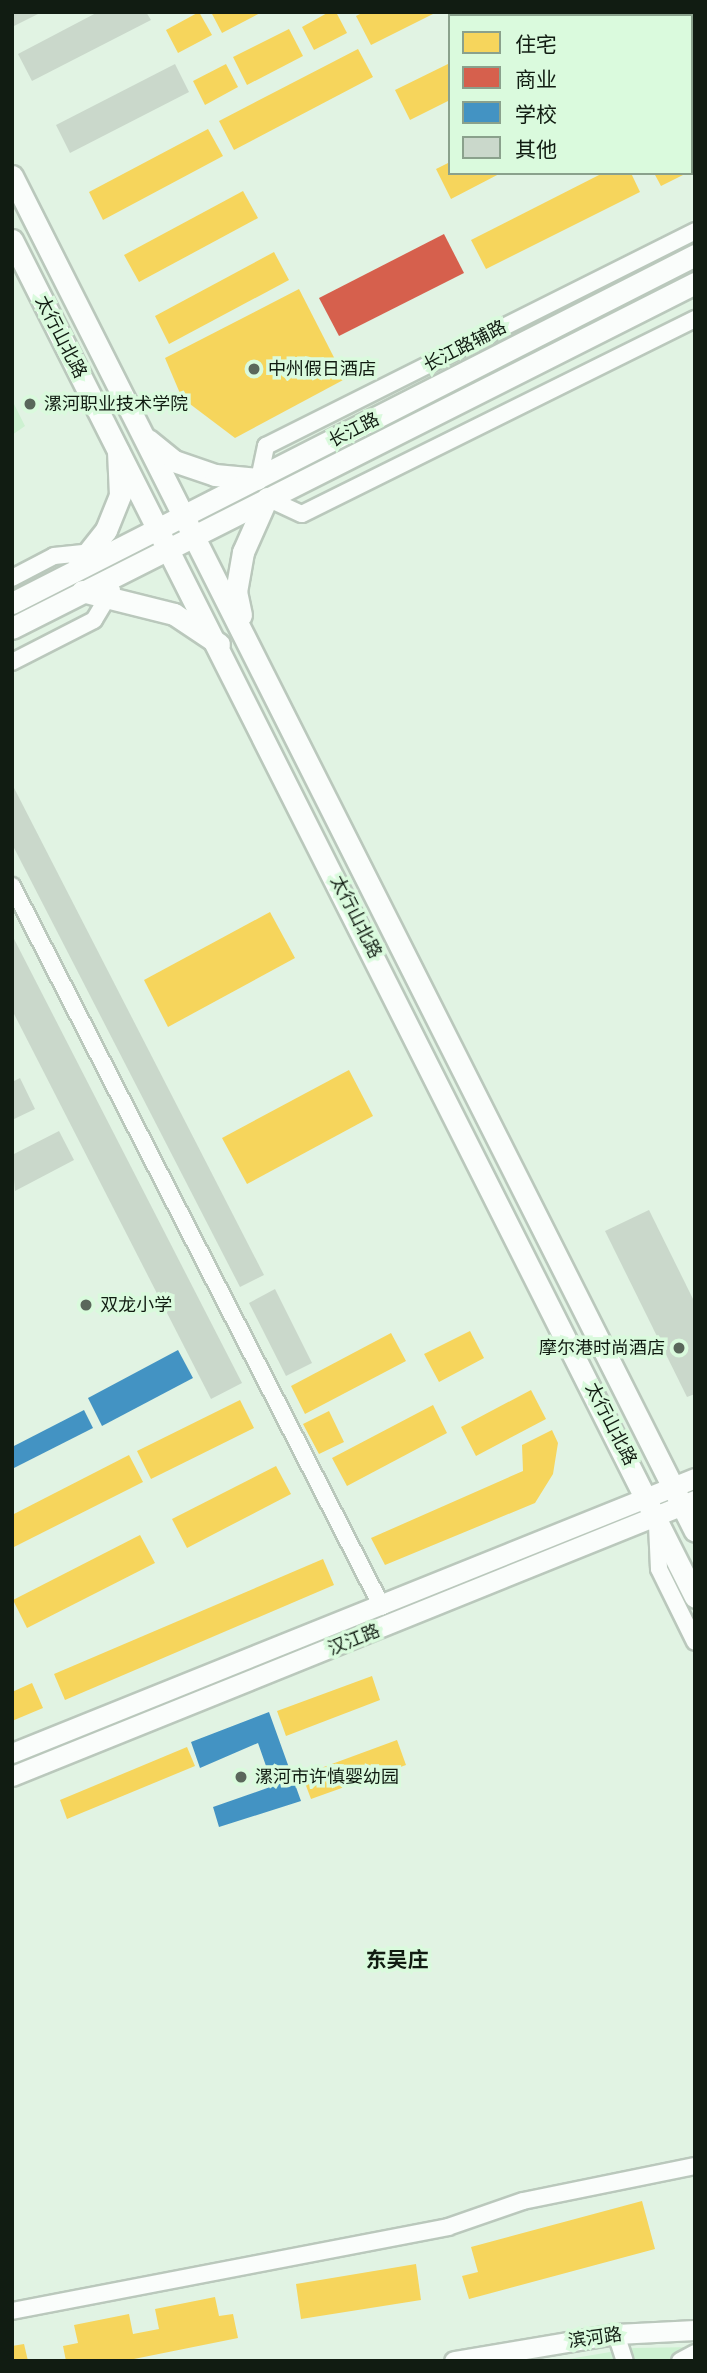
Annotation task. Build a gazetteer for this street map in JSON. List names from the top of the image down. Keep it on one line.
{"streets":{"main road":["太行山北路","长江路"],"street":["长江路辅路","汉江路","滨河路"]},"crossings":[["太行山北路","长江路"],["太行山北路","汉江路"],["长江路辅路","长江路"]],"districts":["东吴庄"],"places":["中州假日酒店","漯河职业技术学院","双龙小学","摩尔港时尚酒店","漯河市许慎婴幼园"],"legend":["住宅","商业","学校","其他"]}
